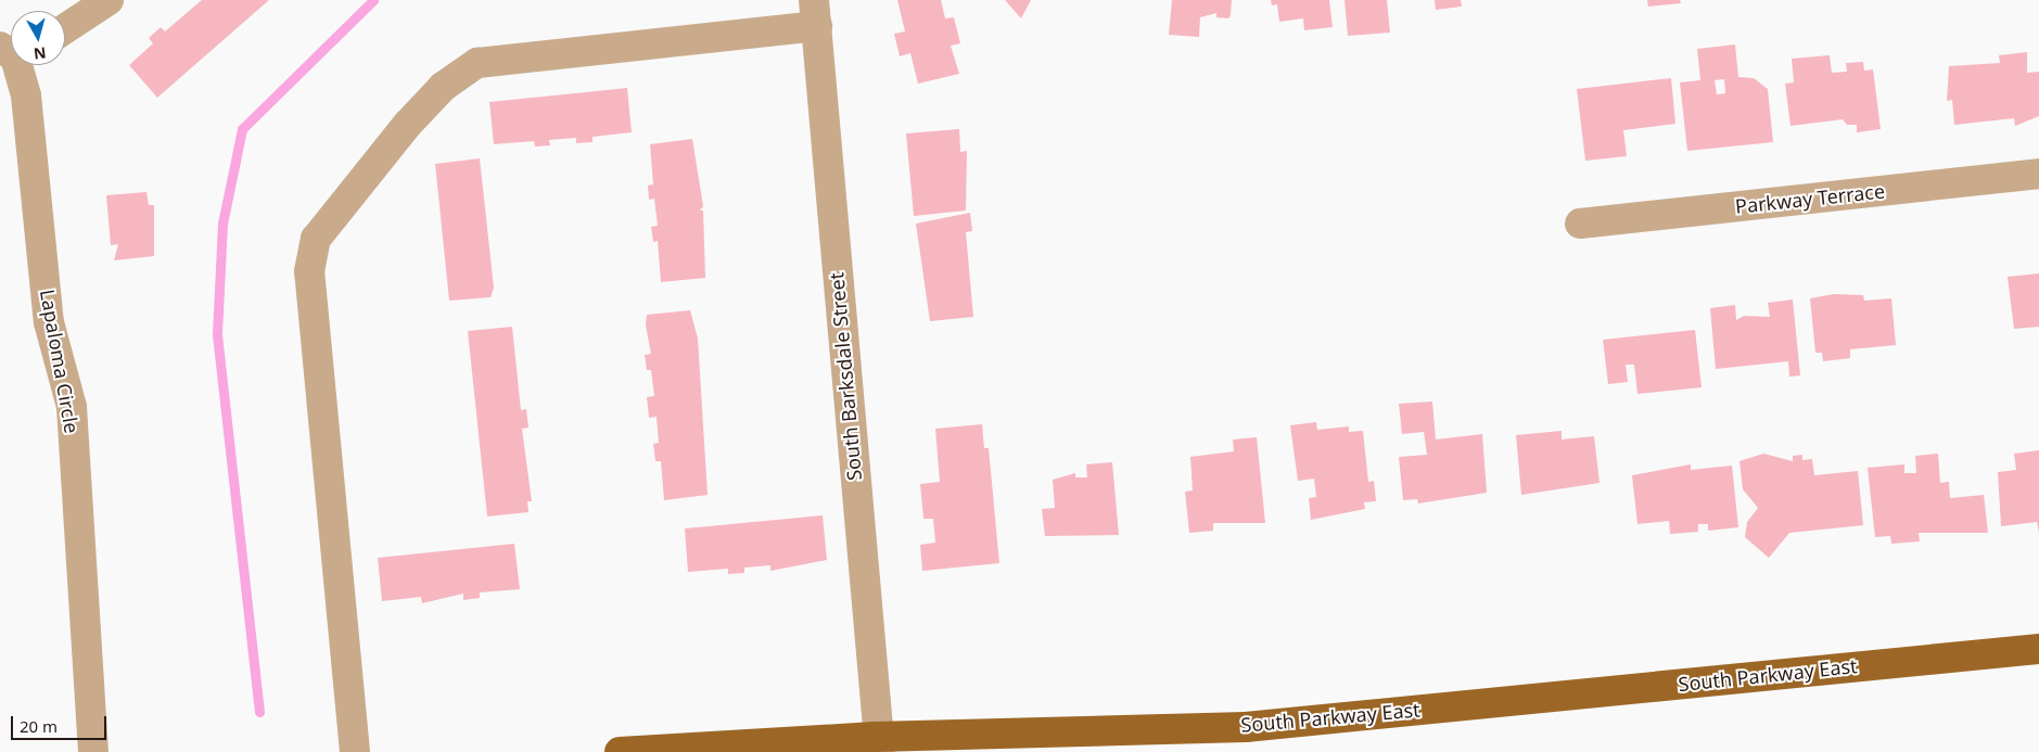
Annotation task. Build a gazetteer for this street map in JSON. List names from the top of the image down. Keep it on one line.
{"streets":{"main road":["South Parkway East"],"street":["Parkway Terrace","Lapaloma Circle","South Barksdale Street"]},"crossings":[["South Barksdale Street","South Parkway East"]],"scale_bar":"20 m","north":"bottom"}
